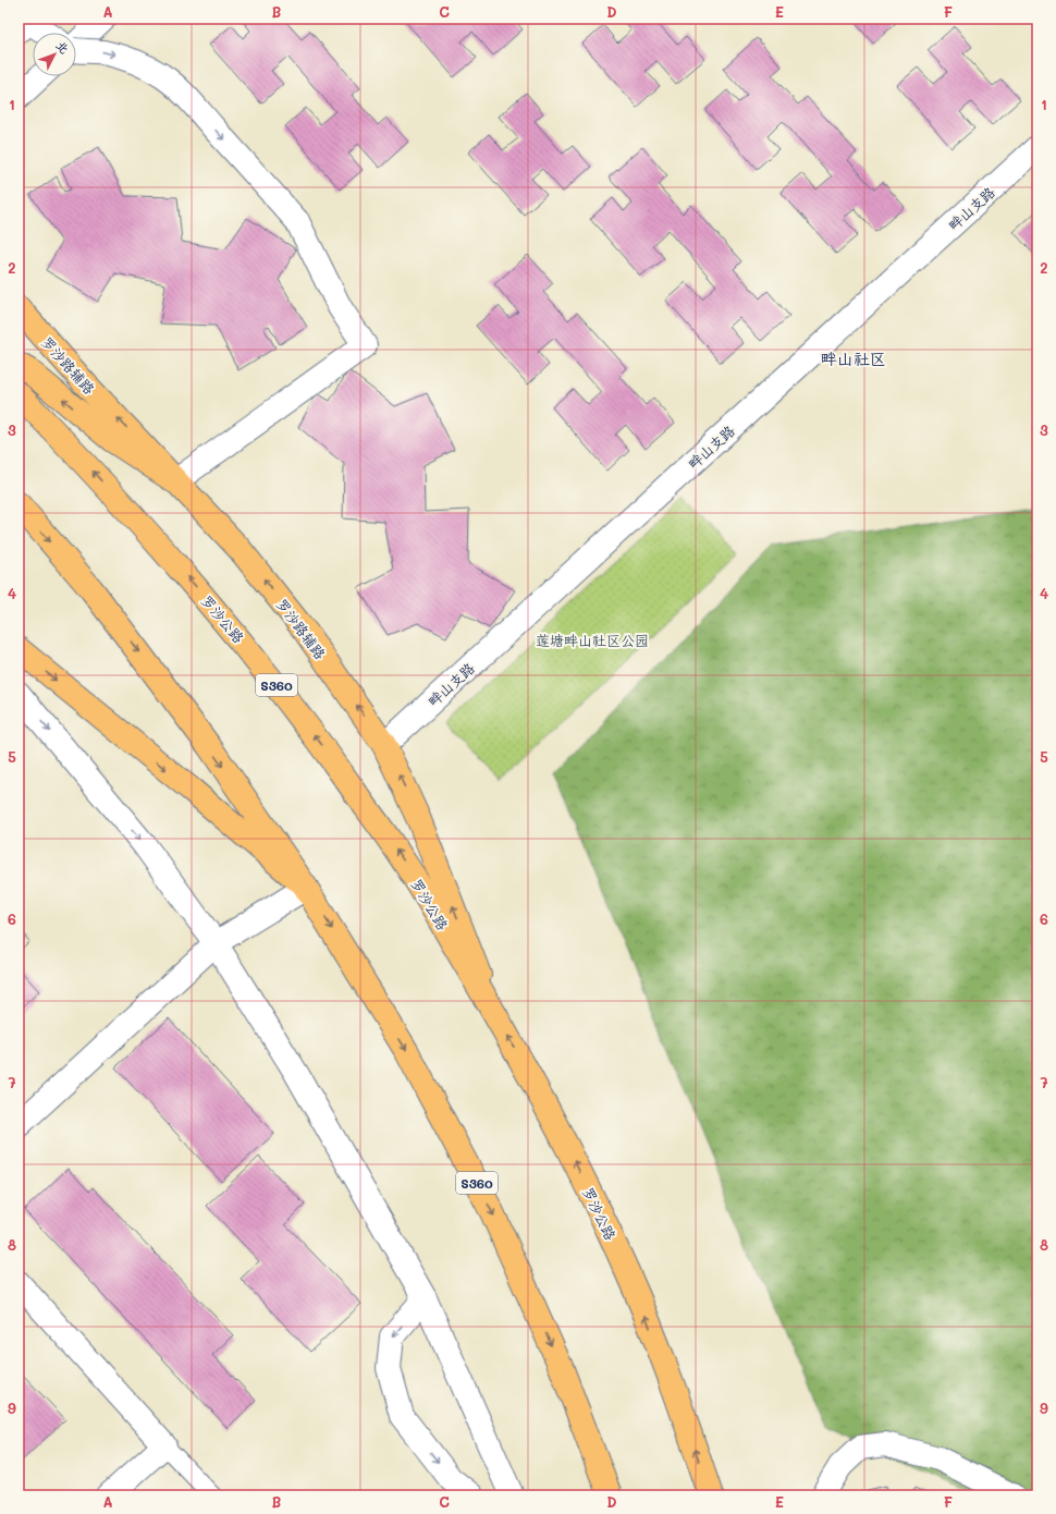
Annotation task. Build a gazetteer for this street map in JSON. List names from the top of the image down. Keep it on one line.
{"streets":{"main road":["罗沙路辅路","罗沙公路","S360"],"street":["畔山支路"]},"crossings":[["畔山支路","罗沙路辅路"],["罗沙路辅路","罗沙公路"]],"districts":["畔山社区"],"parks":["莲塘畔山社区公园"],"north":"top right","grid":{"columns":["A","B","C","D","E","F"],"rows":["1","2","3","4","5","6","7","8","9"]}}
